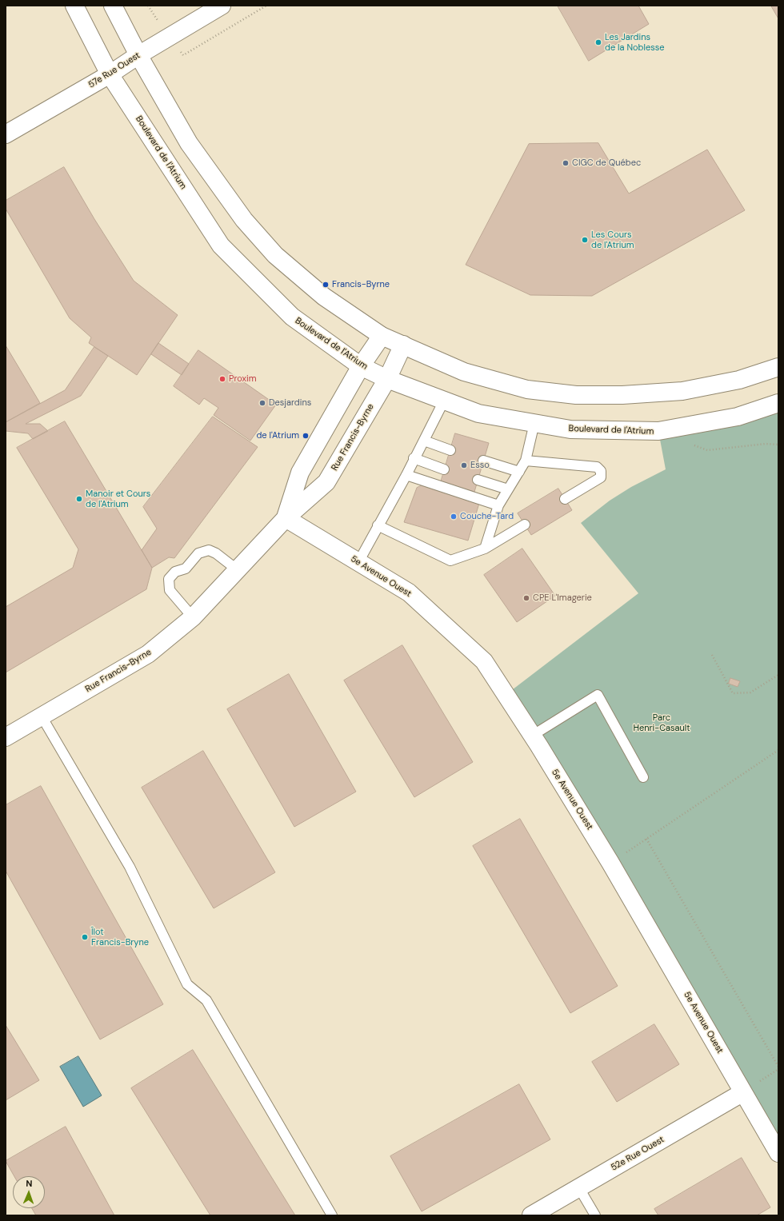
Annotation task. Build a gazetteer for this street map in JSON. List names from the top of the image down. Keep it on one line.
{"streets":{"street":["57e Rue Ouest","Boulevard de l'Atrium","Rue Francis-Byrne","5e Avenue Ouest","52e Rue Ouest"]},"crossings":[["57e Rue Ouest","Boulevard de l'Atrium"],["Boulevard de l'Atrium","Rue Francis-Byrne"],["Rue Francis-Byrne","5e Avenue Ouest"],["5e Avenue Ouest","52e Rue Ouest"]],"parks":["Parc Henri-Casault"],"places":["Les Jardins de la Noblesse","CIGC de Québec","Les Cours de l'Atrium","Francis-Byrne","Proxim","Desjardins","de l'Atrium","Esso","Manoir et Cours de l'Atrium","Couche-Tard","CPE L'Imagerie","Îlot Francis-Bryne"],"north":"top"}
